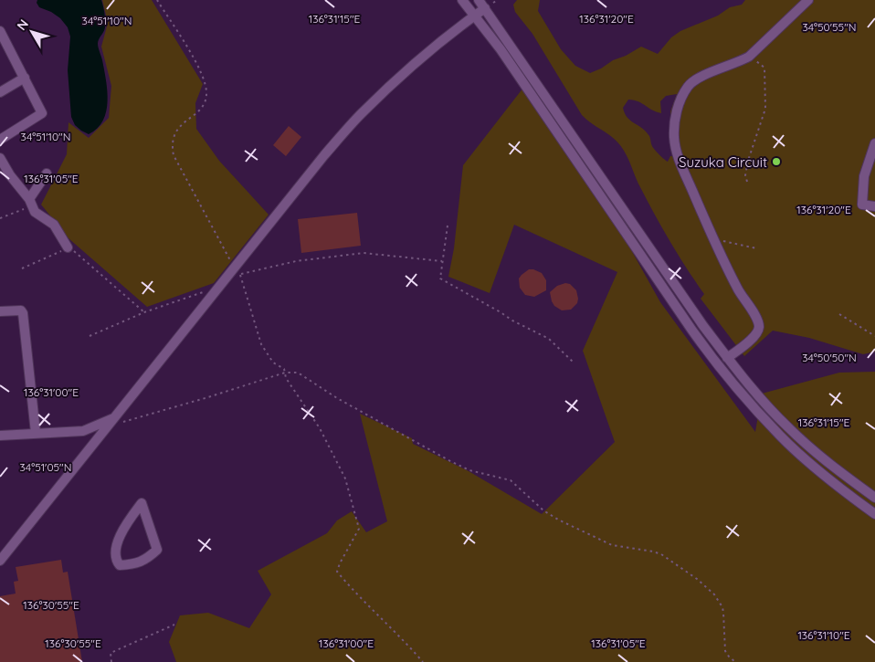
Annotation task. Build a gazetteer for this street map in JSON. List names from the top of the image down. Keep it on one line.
{"places":["Suzuka Circuit"],"north":"top left","coordinates":["136°31'15\"E","136°31'20\"E","34°51'10\"N","34°50'55\"N","136°31'05\"E","34°50'50\"N","136°31'00\"E","34°51'05\"N","136°30'55\"E","136°31'10\"E"]}
